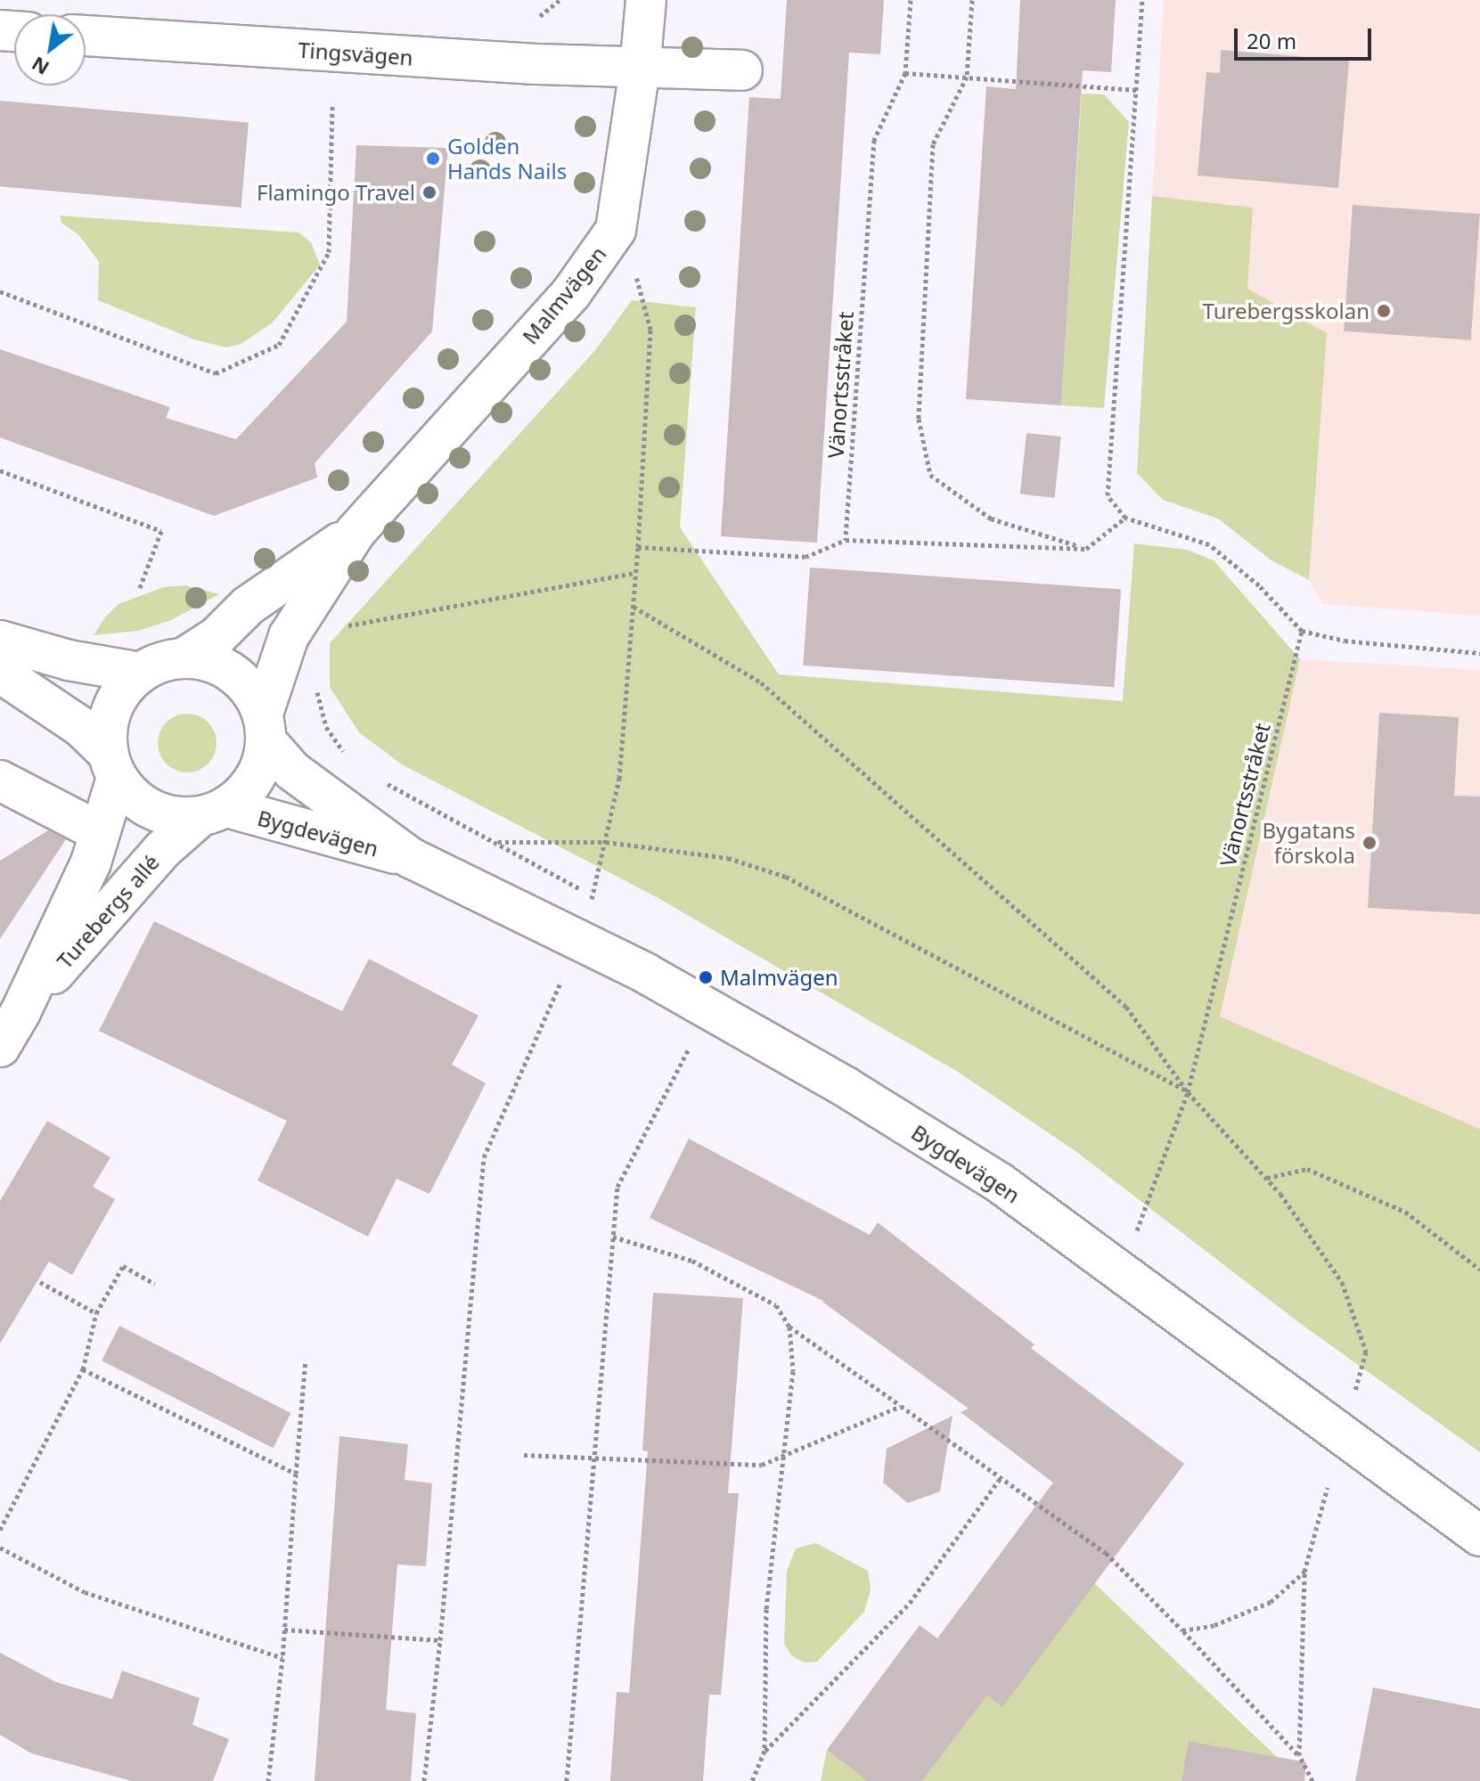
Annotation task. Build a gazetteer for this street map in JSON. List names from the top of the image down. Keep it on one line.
{"streets":{"street":["Tingsvägen","Malmvägen","Bygdevägen","Turebergs allé"],"path":["Vänortsstråket"]},"crossings":[["Tingsvägen","Malmvägen"],["Malmvägen","Bygdevägen"],["Malmvägen","Turebergs allé"],["Bygdevägen","Turebergs allé"]],"places":["Golden Hands Nails","Flamingo Travel","Turebergsskolan","Bygatans förskola","Malmvägen"],"scale_bar":"20 m","north":"bottom left"}
